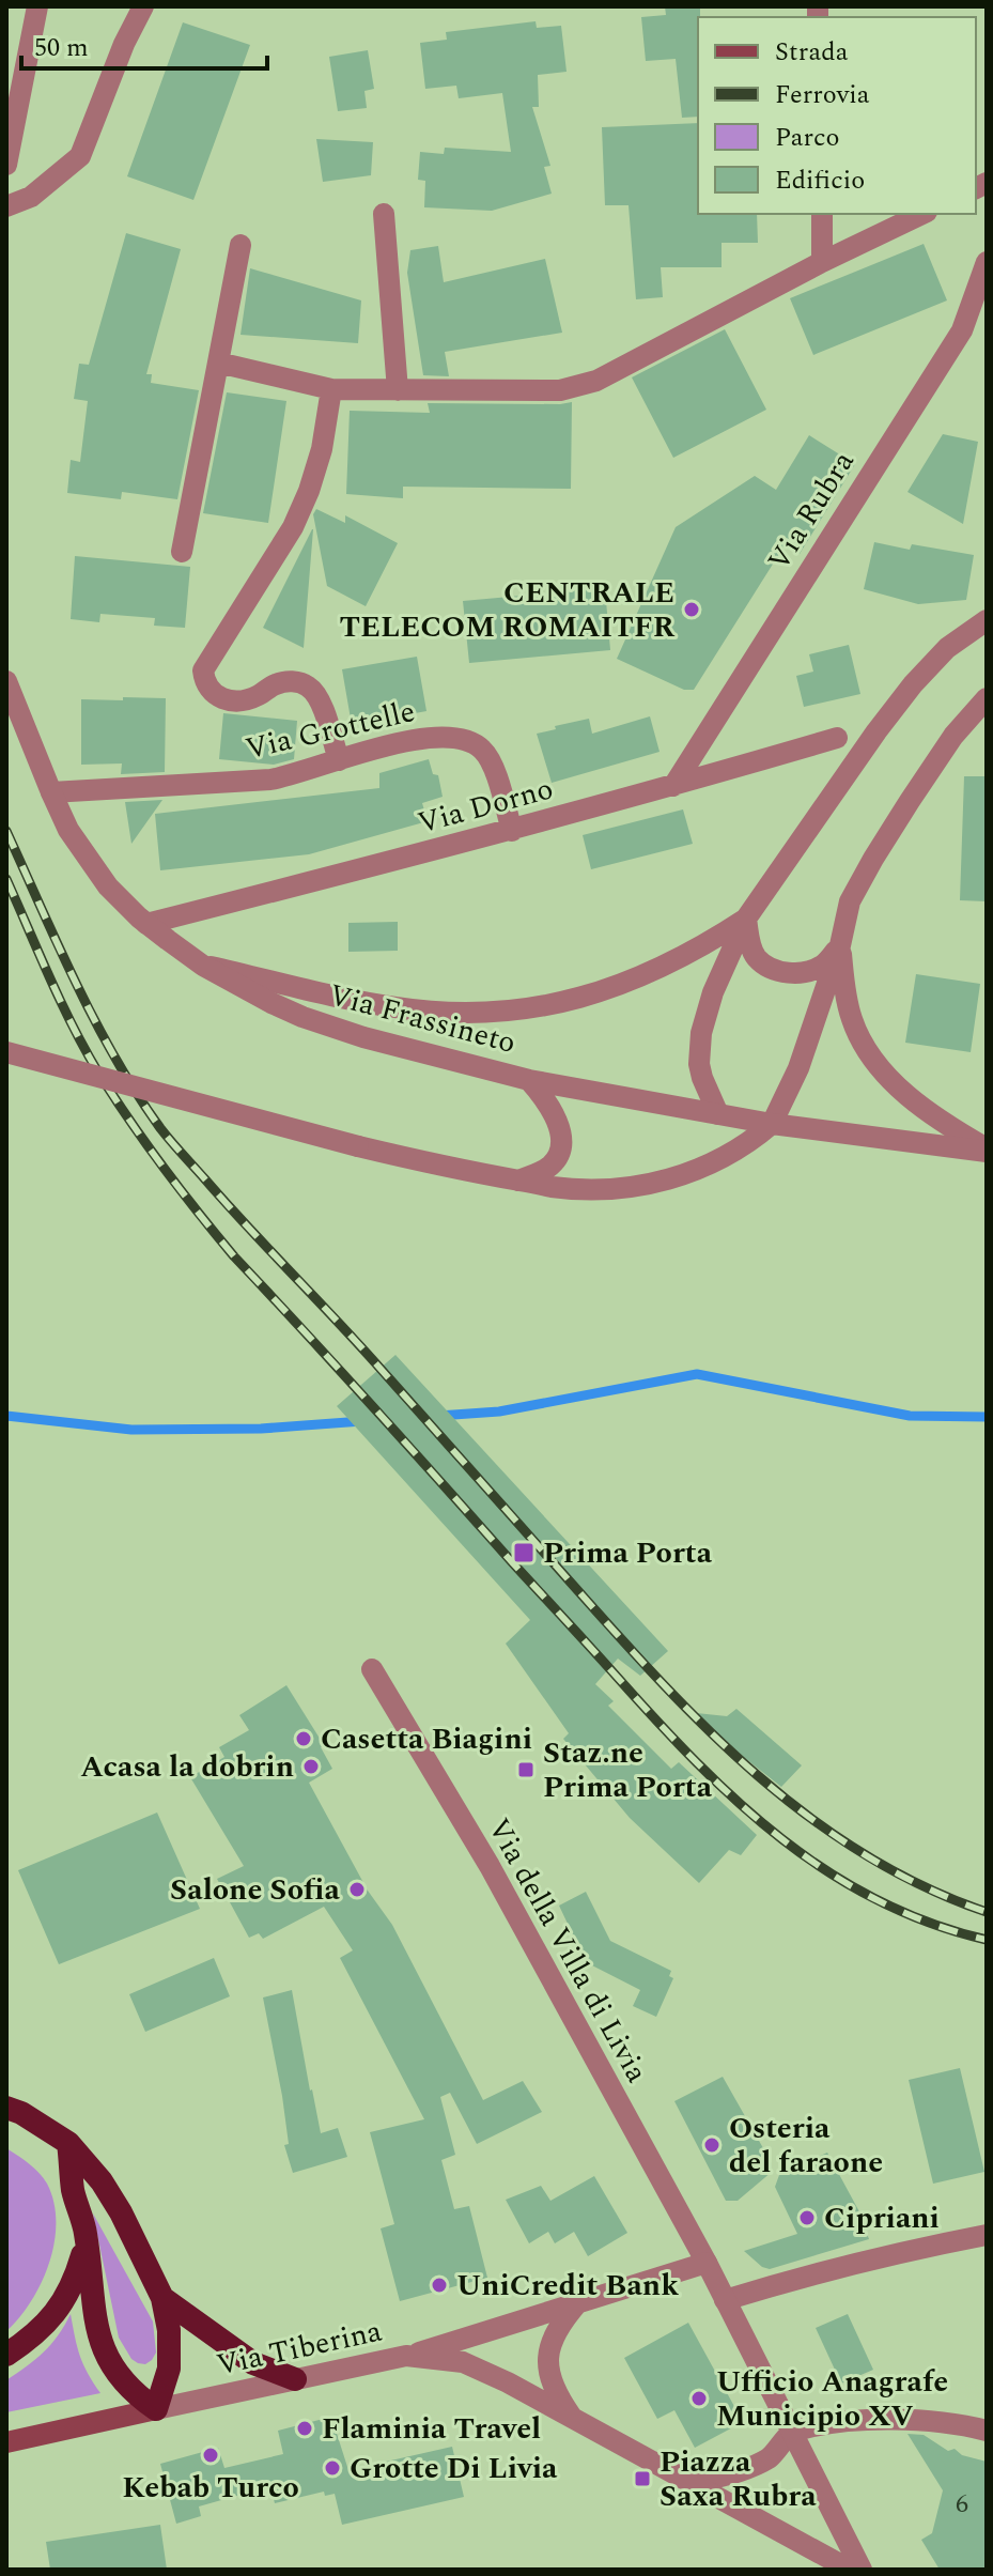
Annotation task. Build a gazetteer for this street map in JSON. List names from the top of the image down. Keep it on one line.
{"streets":{"main road":["Via Tiberina"],"street":["Via Rubra","Via Grottelle","Via Dorno","Via Frassineto","Via della Villa di Livia"]},"crossings":[["Via Rubra","Via Dorno"],["Via Grottelle","Via Dorno"],["Via Grottelle","Via Frassineto"],["Via Dorno","Via Frassineto"],["Via della Villa di Livia","Via Tiberina"]],"places":{"other":["CENTRALE TELECOM ROMAITFR","Casetta Biagini","Acasa la dobrin","Salone Sofia","Osteria del faraone","Cipriani","UniCredit Bank","Ufficio Anagrafe Municipio XV","Flaminia Travel","Kebab Turco","Grotte Di Livia"],"transit":["Prima Porta","Staz.ne Prima Porta","Piazza Saxa Rubra"]},"house_numbers":["6"],"legend":["Strada","Ferrovia","Parco","Edificio"],"scale_bar":"50 m"}
